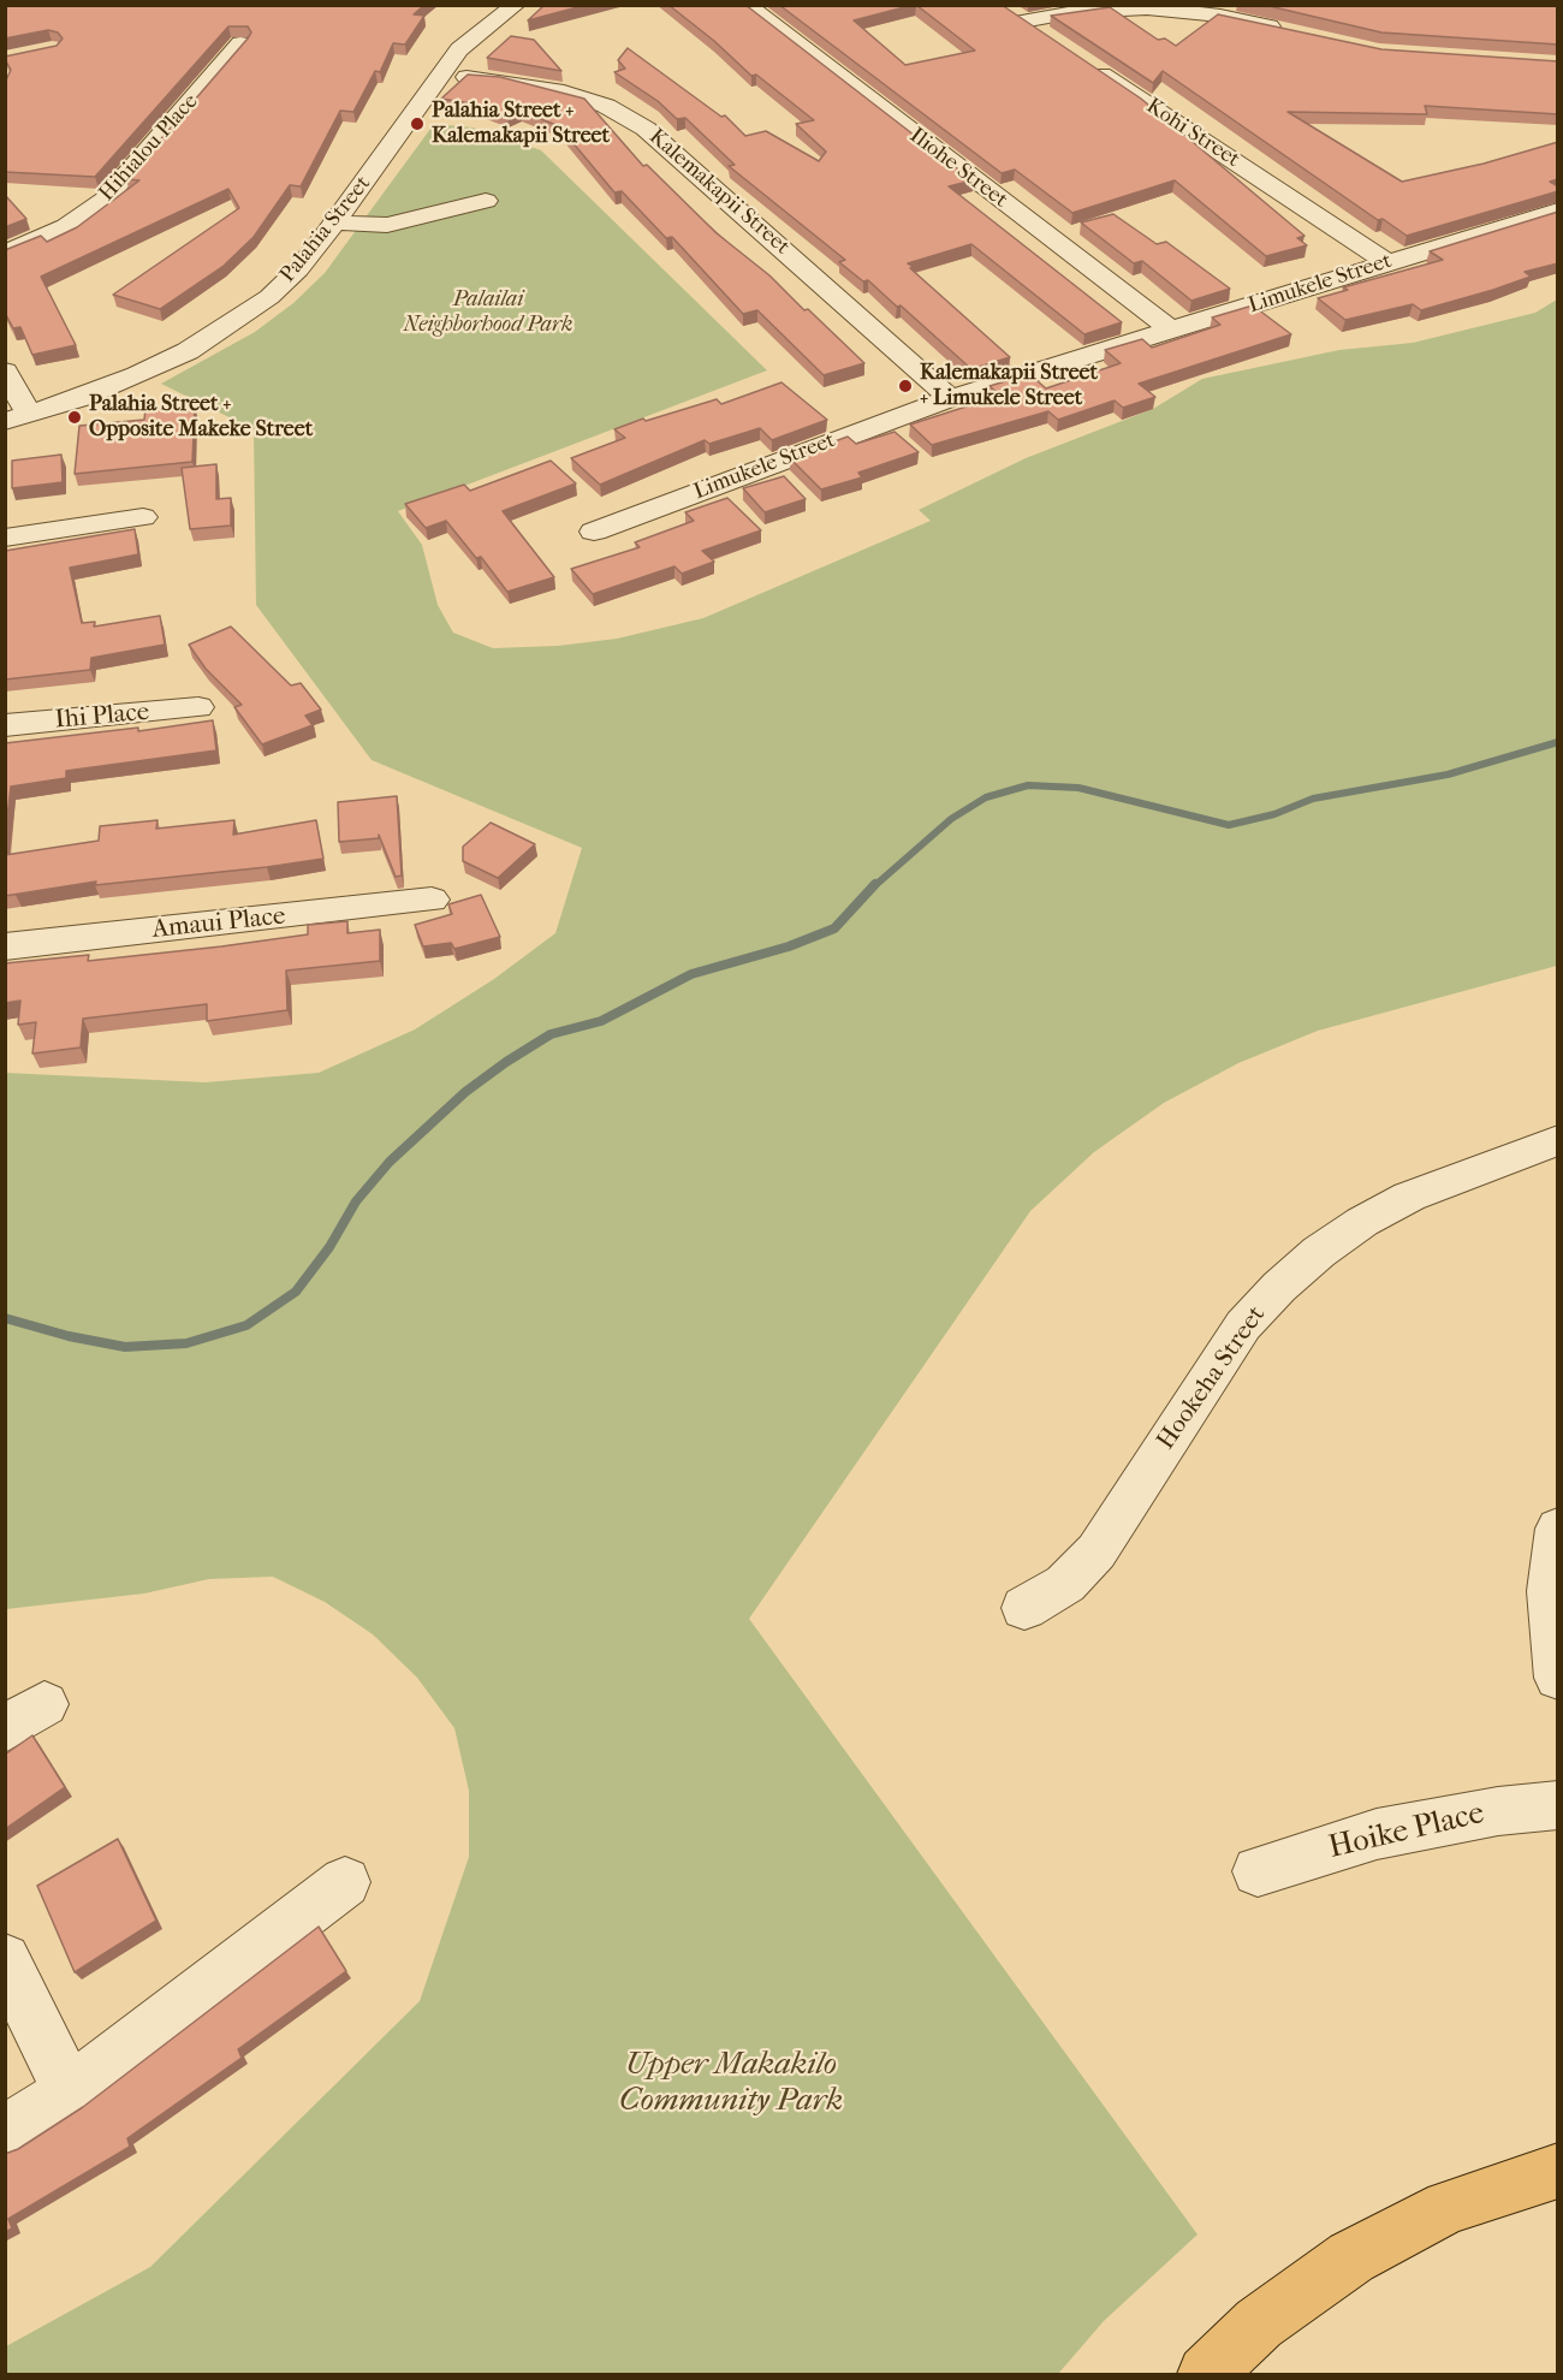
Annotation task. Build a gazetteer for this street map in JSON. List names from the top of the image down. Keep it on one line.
{"streets":{"street":["Kohi Street","Hihialou Place","Iliohe Street","Kalemakapii Street","Palahia Street","Limukele Street","Ihi Place","Amaui Place","Hookeha Street","Hoike Place"]},"crossings":[["Kohi Street","Limukele Street"],["Iliohe Street","Limukele Street"],["Kalemakapii Street","Palahia Street"],["Kalemakapii Street","Limukele Street"]],"parks":["Palailai Neighborhood Park","Upper Makakilo Community Park"],"places":["Palahia Street + Kalemakapii Street","Kalemakapii Street + Limukele Street","Palahia Street + Opposite Makeke Street"]}
